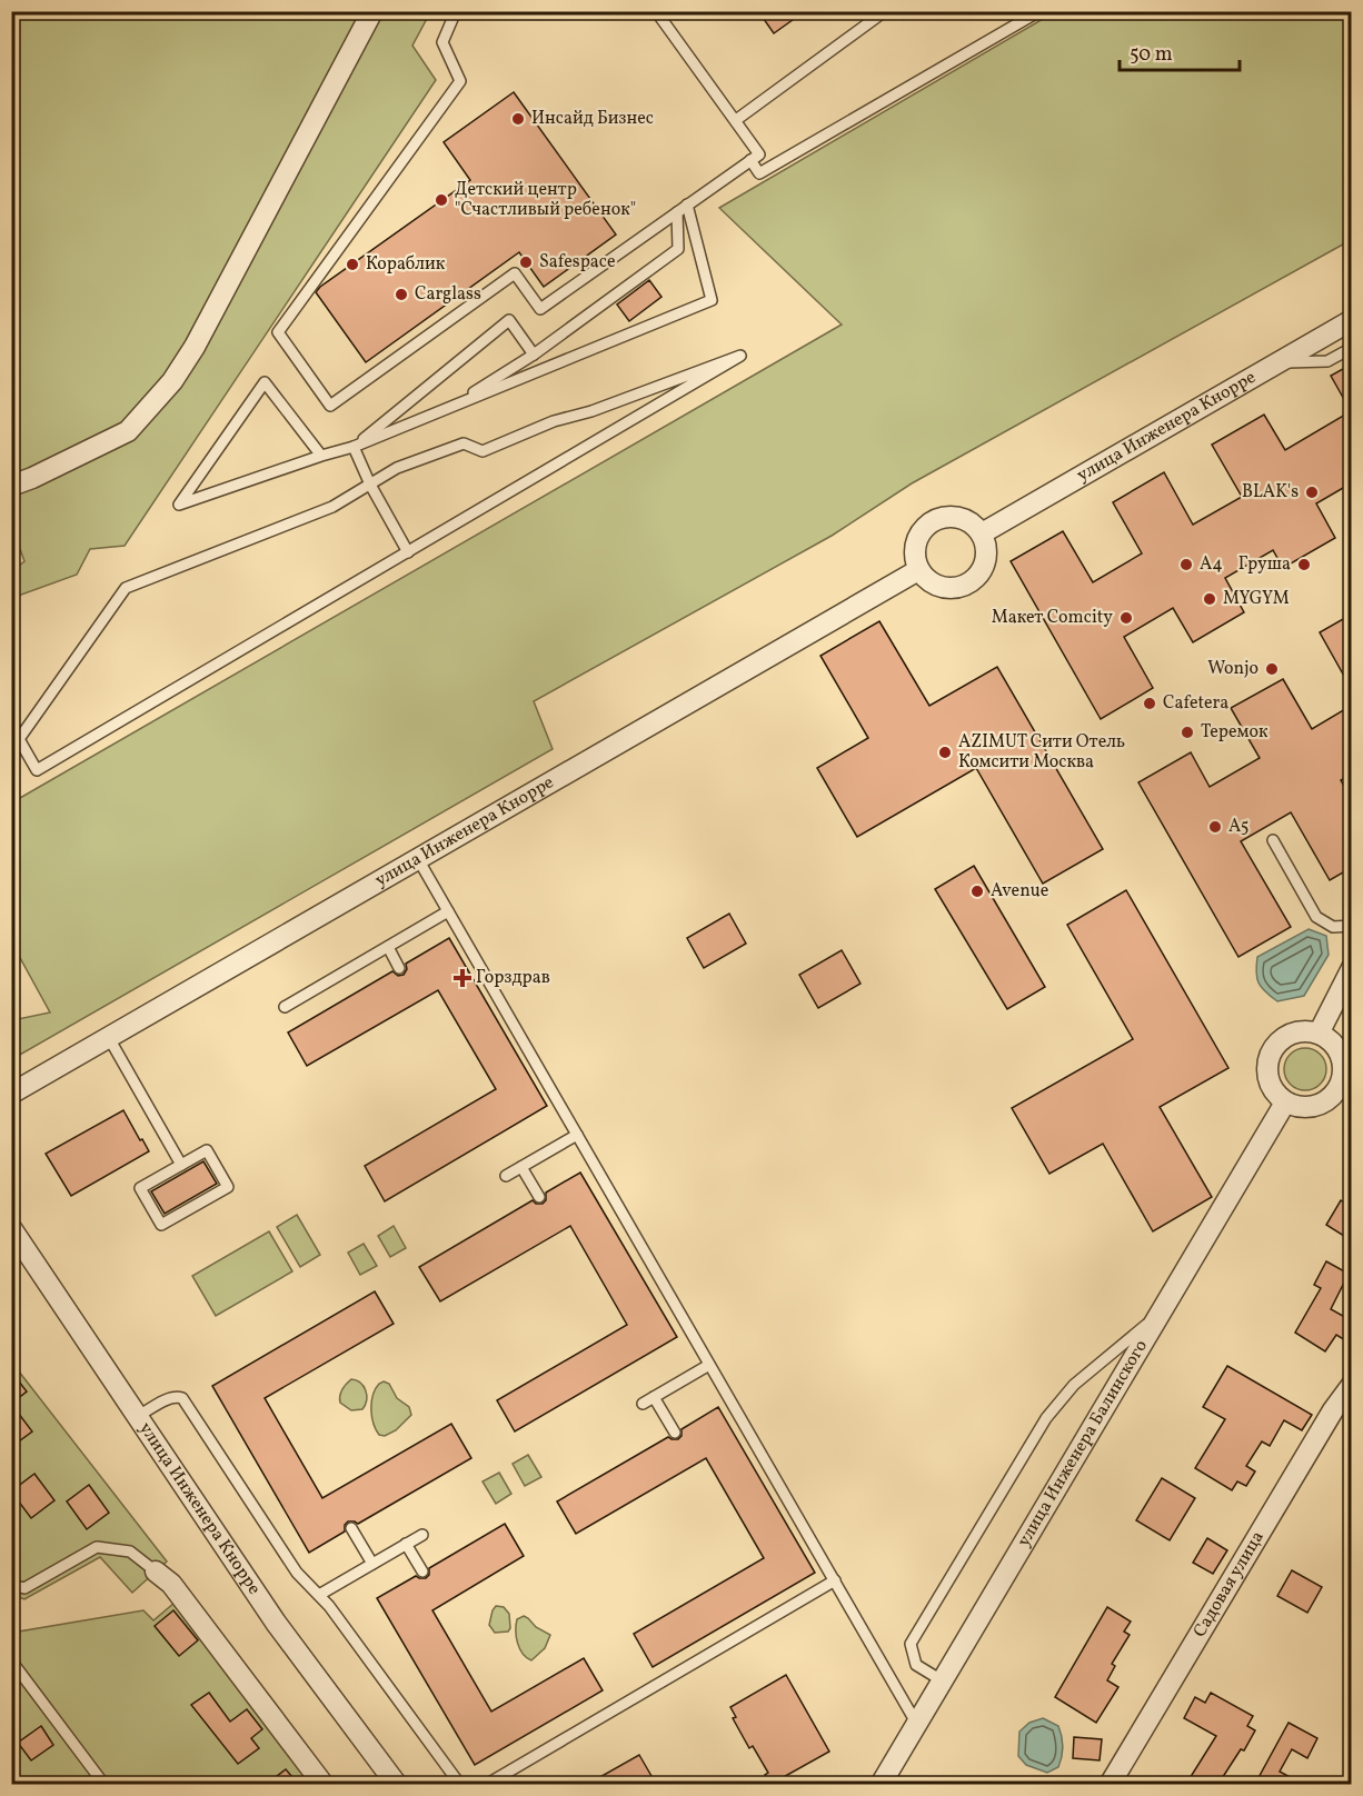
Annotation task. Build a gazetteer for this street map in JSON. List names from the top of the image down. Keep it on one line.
{"streets":{"street":["улица Инженера Кнорре","улица Инженера Балинского","Садовая улица"]},"places":{"other":["Инсайд Бизнес","Детский центр \"Счастливый ребенок\"","Safespace","Кораблик","Carglass","BLAK's","А4","Груша","MYGYM","Макет Comcity","Wonjo","Cafetera","Теремок","AZIMUT Сити Отель Комсити Москва","А5","Avenue"],"health":["Горздрав"]},"scale_bar":"50 m"}
